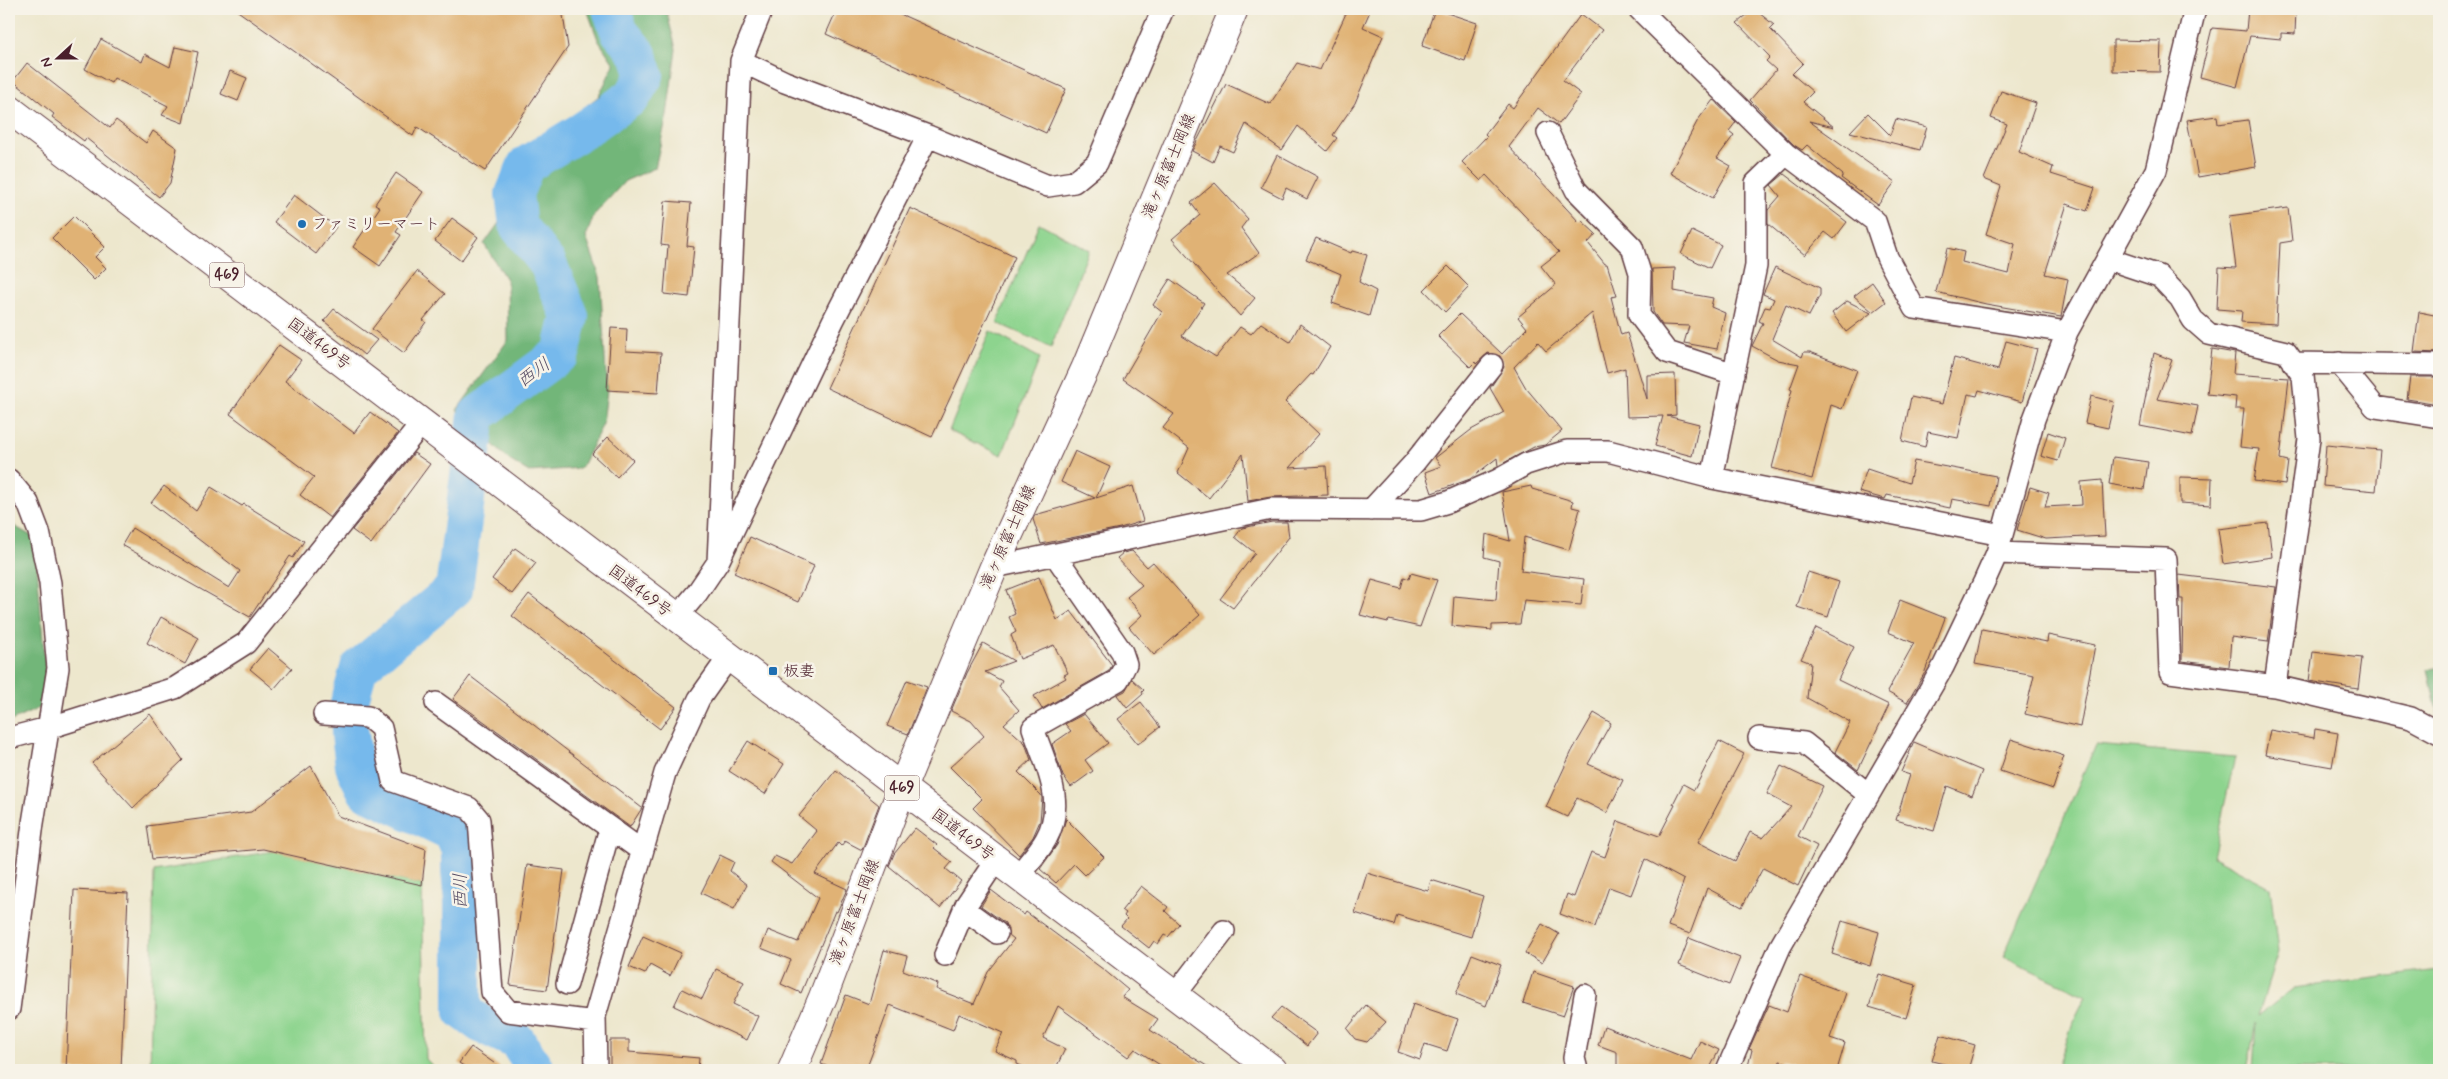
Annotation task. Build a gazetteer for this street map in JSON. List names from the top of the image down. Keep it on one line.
{"streets":{"main road":["滝ヶ原富士岡線","469","国道469号"]},"crossings":[["滝ヶ原富士岡線","国道469号"]],"water":["西川"],"places":{"other":["ファミリーマート"],"transit":["板妻"]},"north":"left"}
